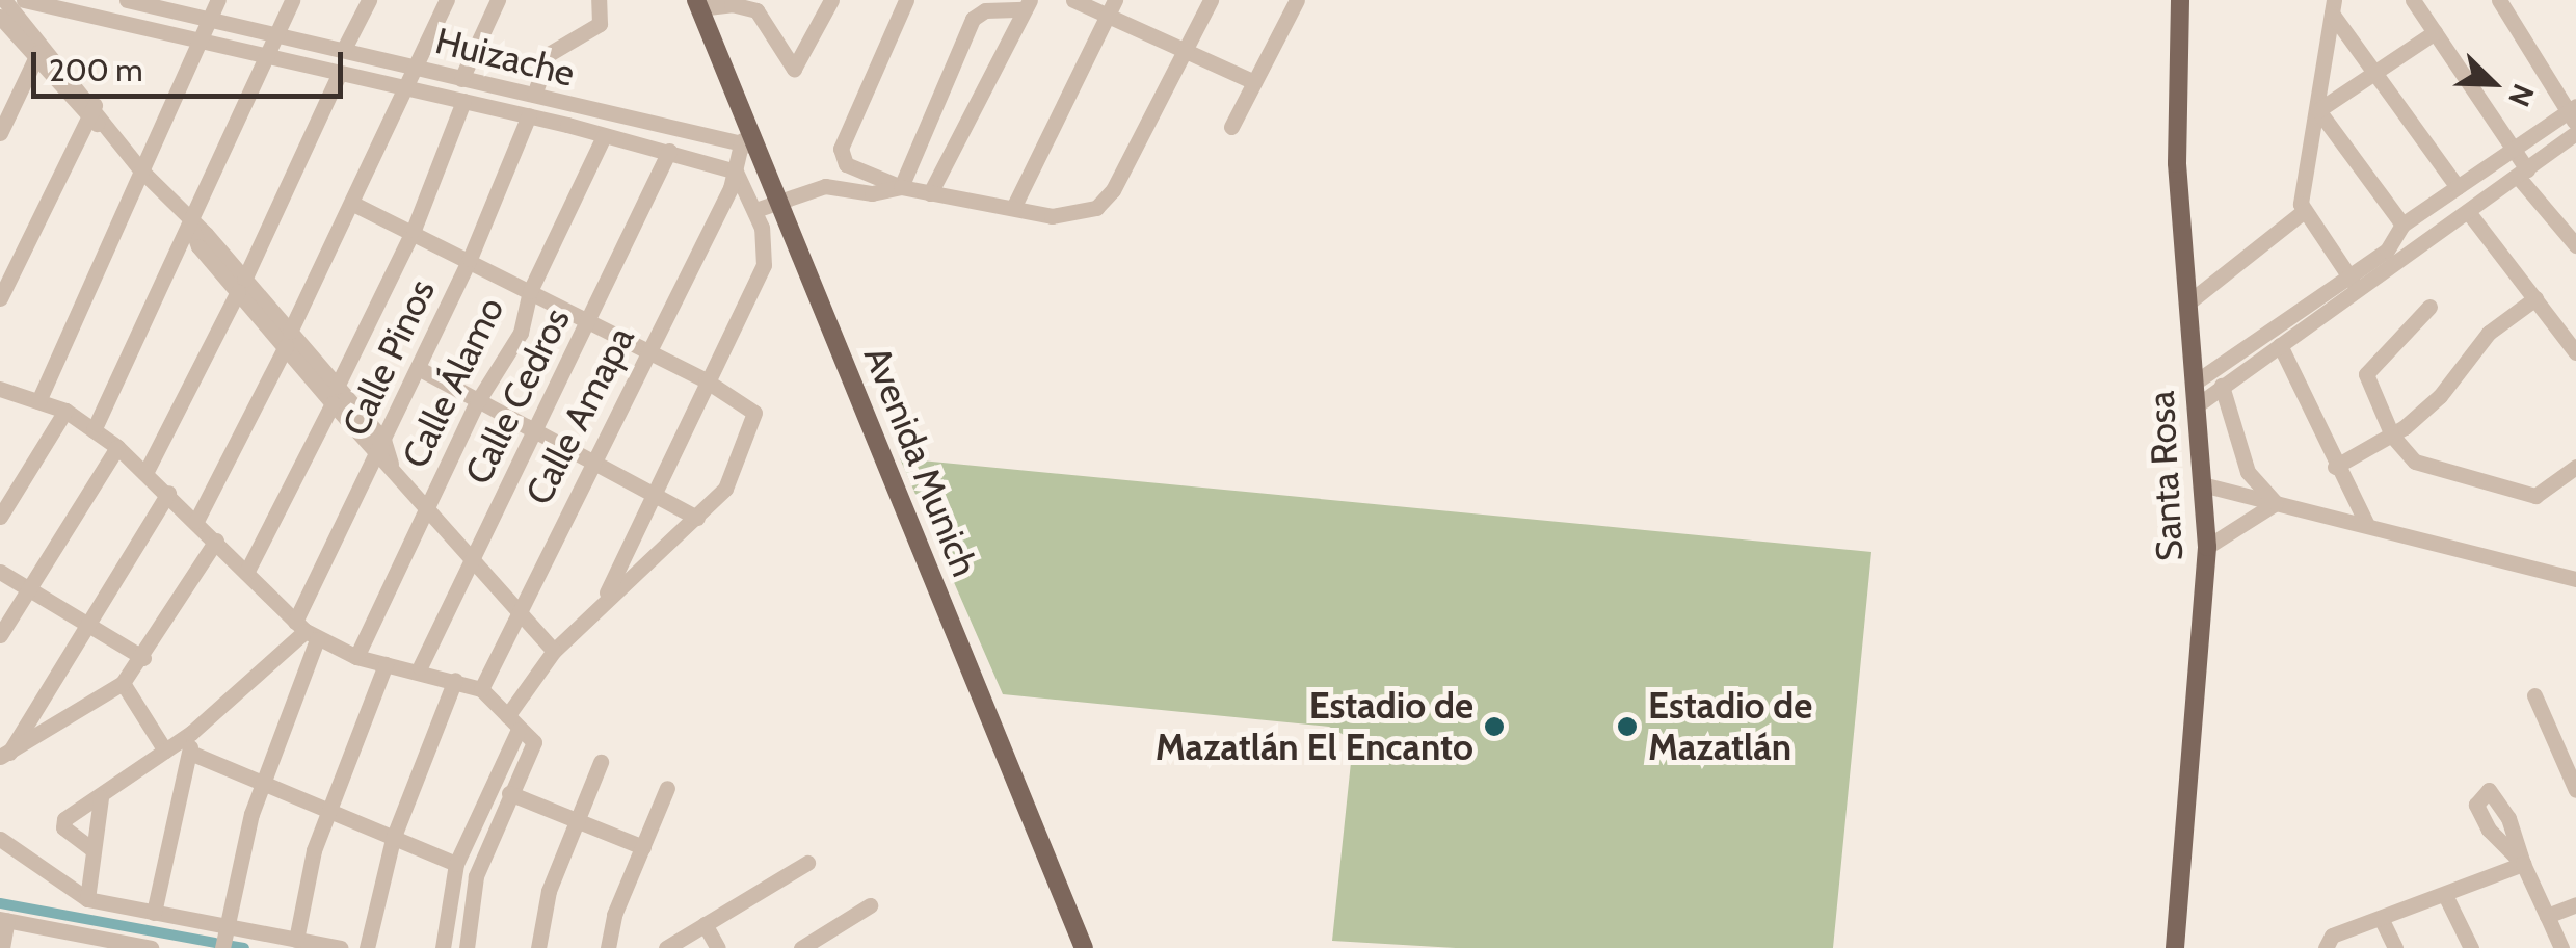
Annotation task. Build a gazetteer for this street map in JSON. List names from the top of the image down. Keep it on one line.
{"streets":{"main road":["Avenida Munich","Santa Rosa"],"street":["Huizache","Calle Pinos","Calle Álamo","Calle Cedros","Calle Amapa"]},"crossings":[["Huizache","Calle Pinos"],["Huizache","Calle Álamo"],["Huizache","Calle Cedros"],["Huizache","Calle Amapa"],["Huizache","Avenida Munich"],["Calle Amapa","Avenida Munich"]],"places":["Estadio de Mazatlán El Encanto","Estadio de Mazatlán"],"scale_bar":"200 m","north":"bottom right"}
